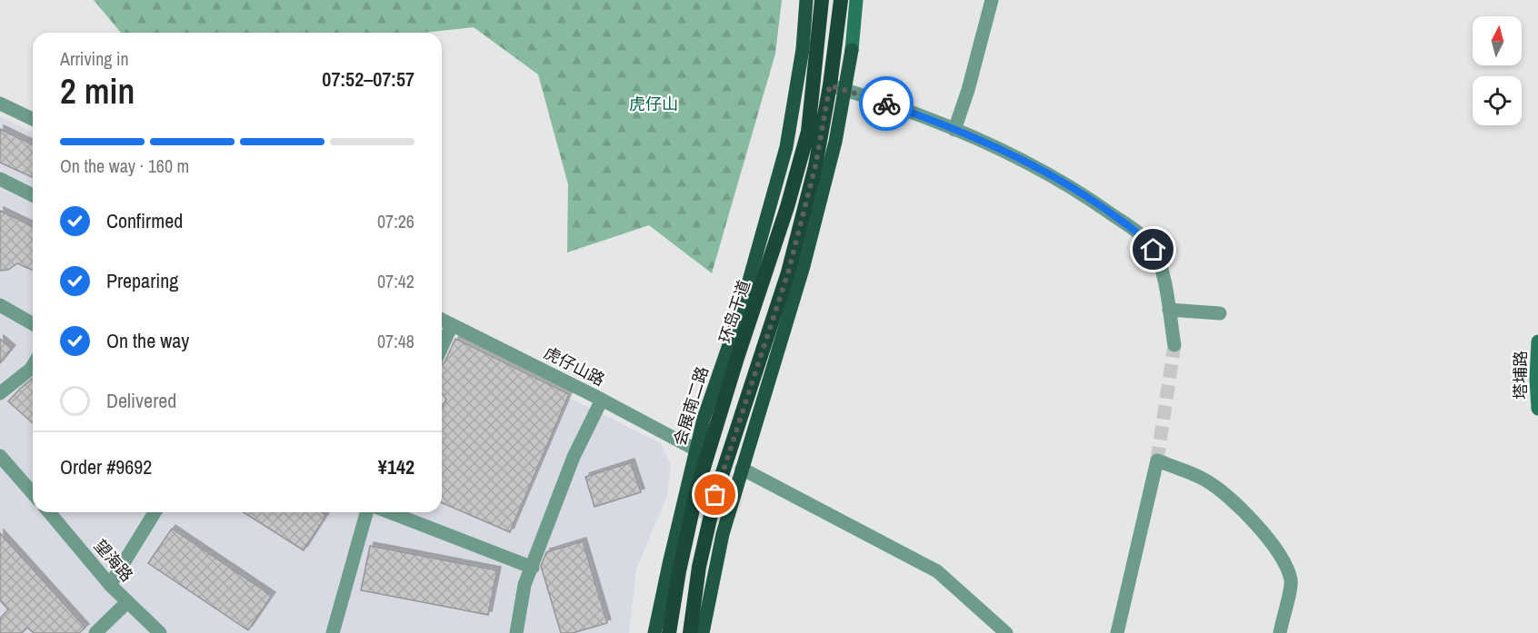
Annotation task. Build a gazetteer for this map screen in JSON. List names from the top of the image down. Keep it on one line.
{"streets":{"highway":["环岛干道"],"main road":["塔埔路","会展南二路"],"street":["虎仔山路","望海路"]},"crossings":[["虎仔山路","会展南二路"]],"parks":["虎仔山"],"north":"top","page":{"heading":["2 min","Arriving in","07:52–07:57"],"panel":["Order #9692","¥142"],"bar":"On the way · 160 m","list":[["Confirmed","07:26"],["Preparing","07:42"],["On the way","07:48"],"Delivered"]}}
